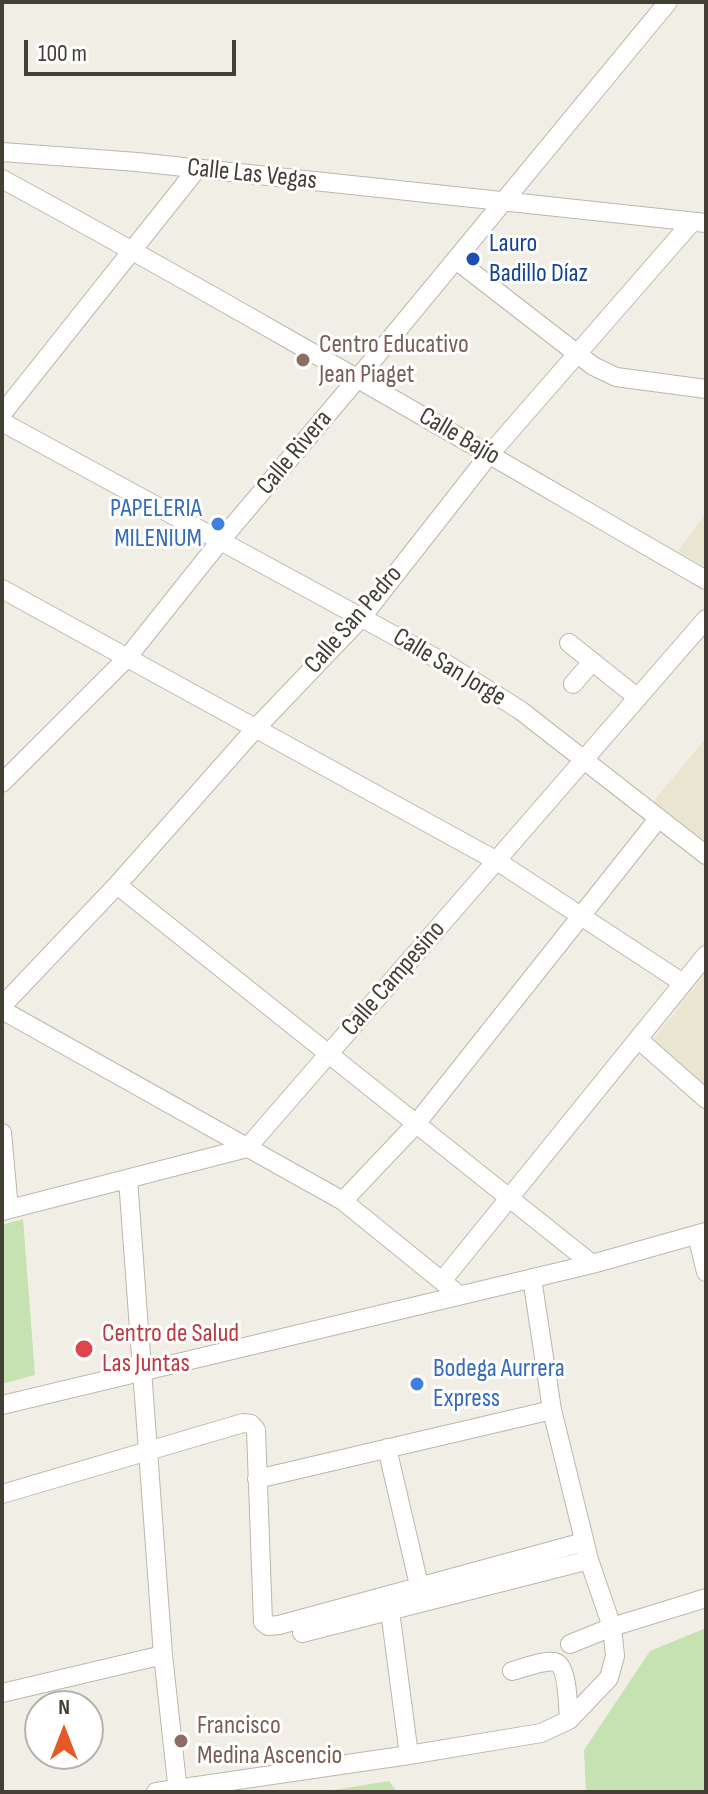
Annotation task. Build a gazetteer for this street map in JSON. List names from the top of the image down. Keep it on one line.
{"streets":{"street":["Calle Las Vegas","Calle Bajío","Calle Rivera","Calle San Pedro","Calle San Jorge","Calle Campesino"]},"crossings":[["Calle Las Vegas","Calle Rivera"],["Calle Las Vegas","Calle San Pedro"],["Calle Bajío","Calle Rivera"],["Calle Bajío","Calle San Pedro"],["Calle Rivera","Calle San Jorge"],["Calle San Pedro","Calle San Jorge"],["Calle San Jorge","Calle Campesino"]],"places":["Lauro Badillo Díaz","Centro Educativo Jean Piaget","PAPELERIA MILENIUM","Centro de Salud Las Juntas","Bodega Aurrera Express","Francisco Medina Ascencio"],"scale_bar":"100 m","north":"top"}
